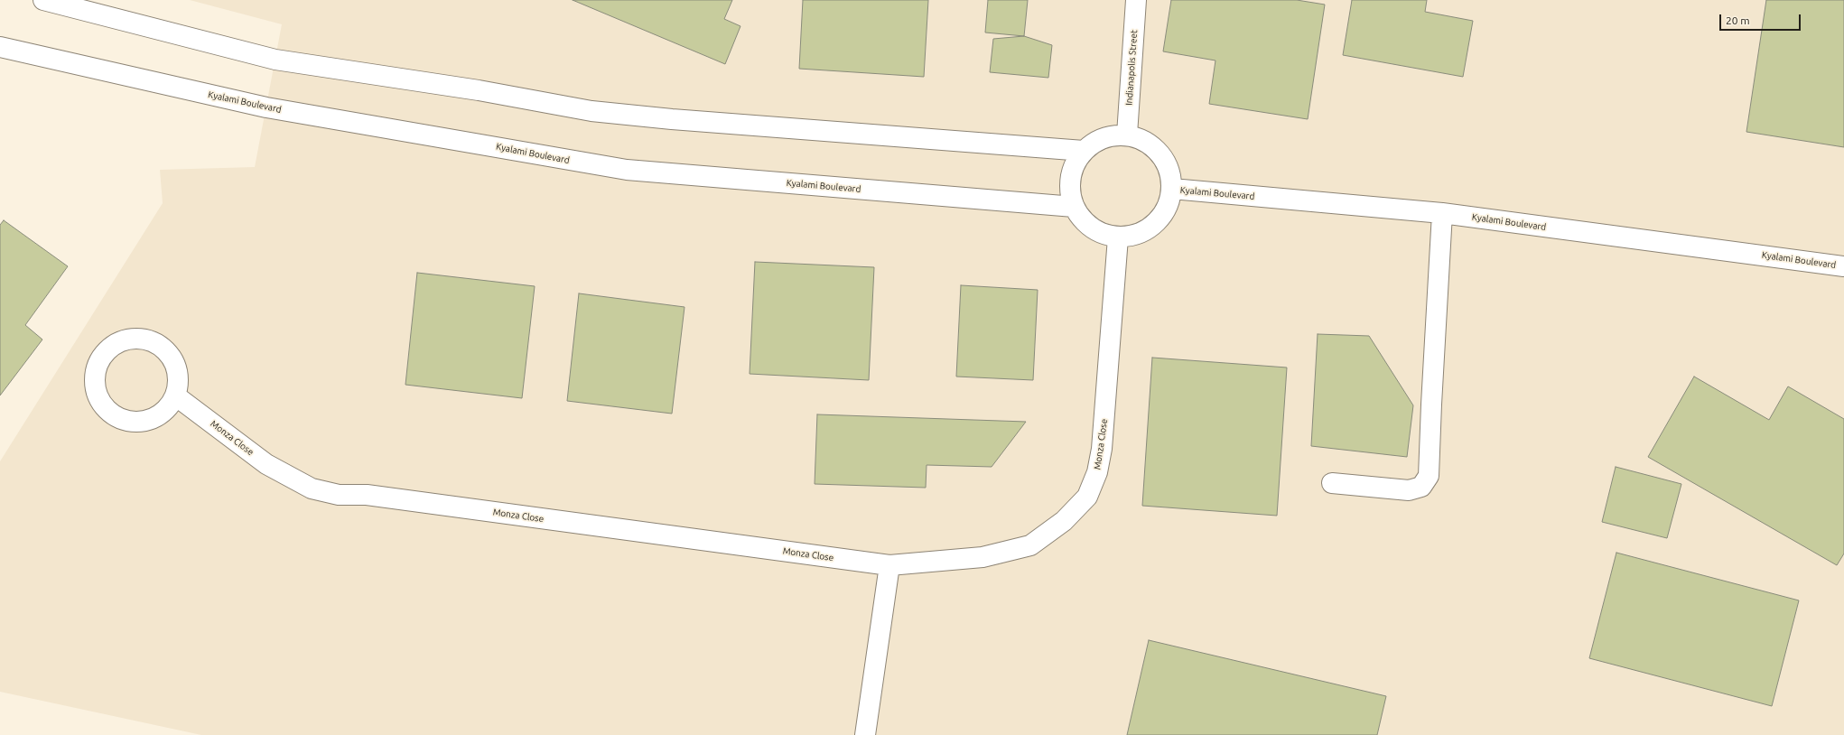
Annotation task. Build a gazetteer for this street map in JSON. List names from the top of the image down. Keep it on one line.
{"streets":{"street":["Indianapolis Street","Kyalami Boulevard","Monza Close"]},"crossings":[["Indianapolis Street","Kyalami Boulevard"],["Indianapolis Street","Monza Close"],["Kyalami Boulevard","Monza Close"]],"scale_bar":"20 m"}
